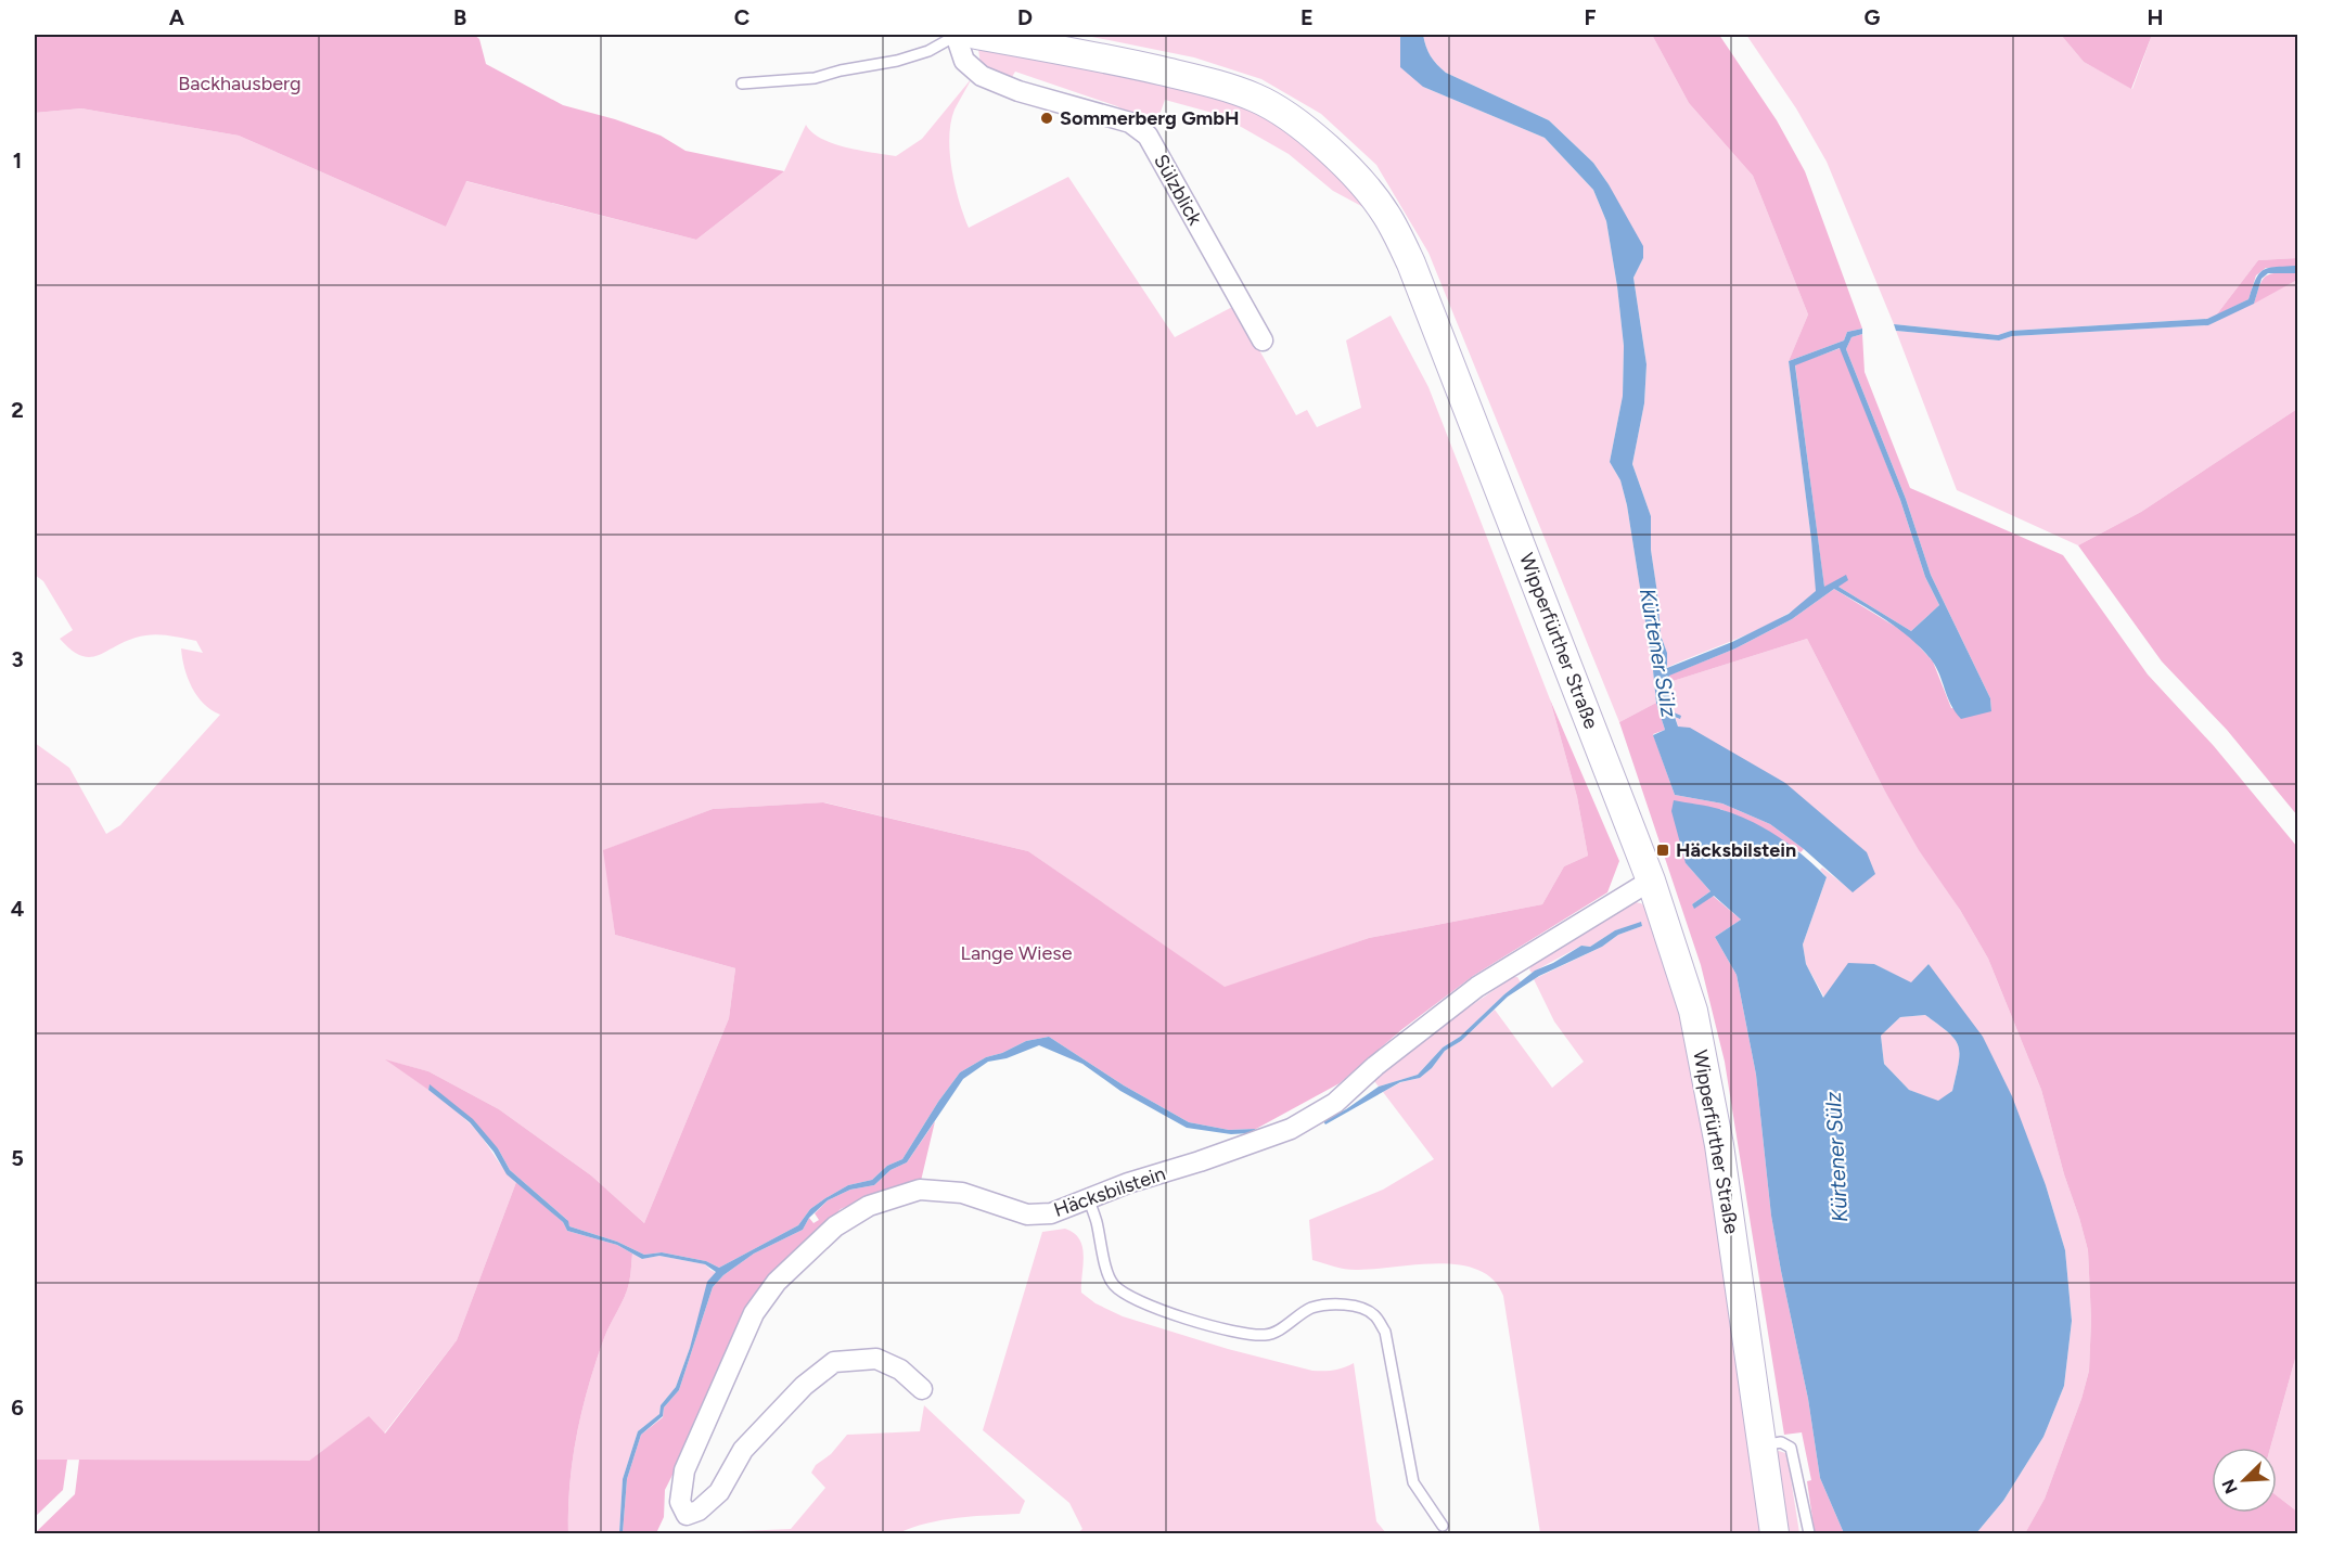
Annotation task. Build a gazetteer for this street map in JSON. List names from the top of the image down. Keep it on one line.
{"streets":{"main road":["Wipperfürther Straße"],"street":["Sülzblick","Häcksbilstein"]},"crossings":[["Sülzblick","Wipperfürther Straße"],["Wipperfürther Straße","Häcksbilstein"]],"water":["Kürtener Sülz"],"parks":["Backhausberg","Lange Wiese"],"places":{"other":["Sommerberg GmbH"],"transit":["Häcksbilstein"]},"north":"bottom left","grid":{"columns":["A","B","C","D","E","F","G","H"],"rows":["1","2","3","4","5","6"]}}
